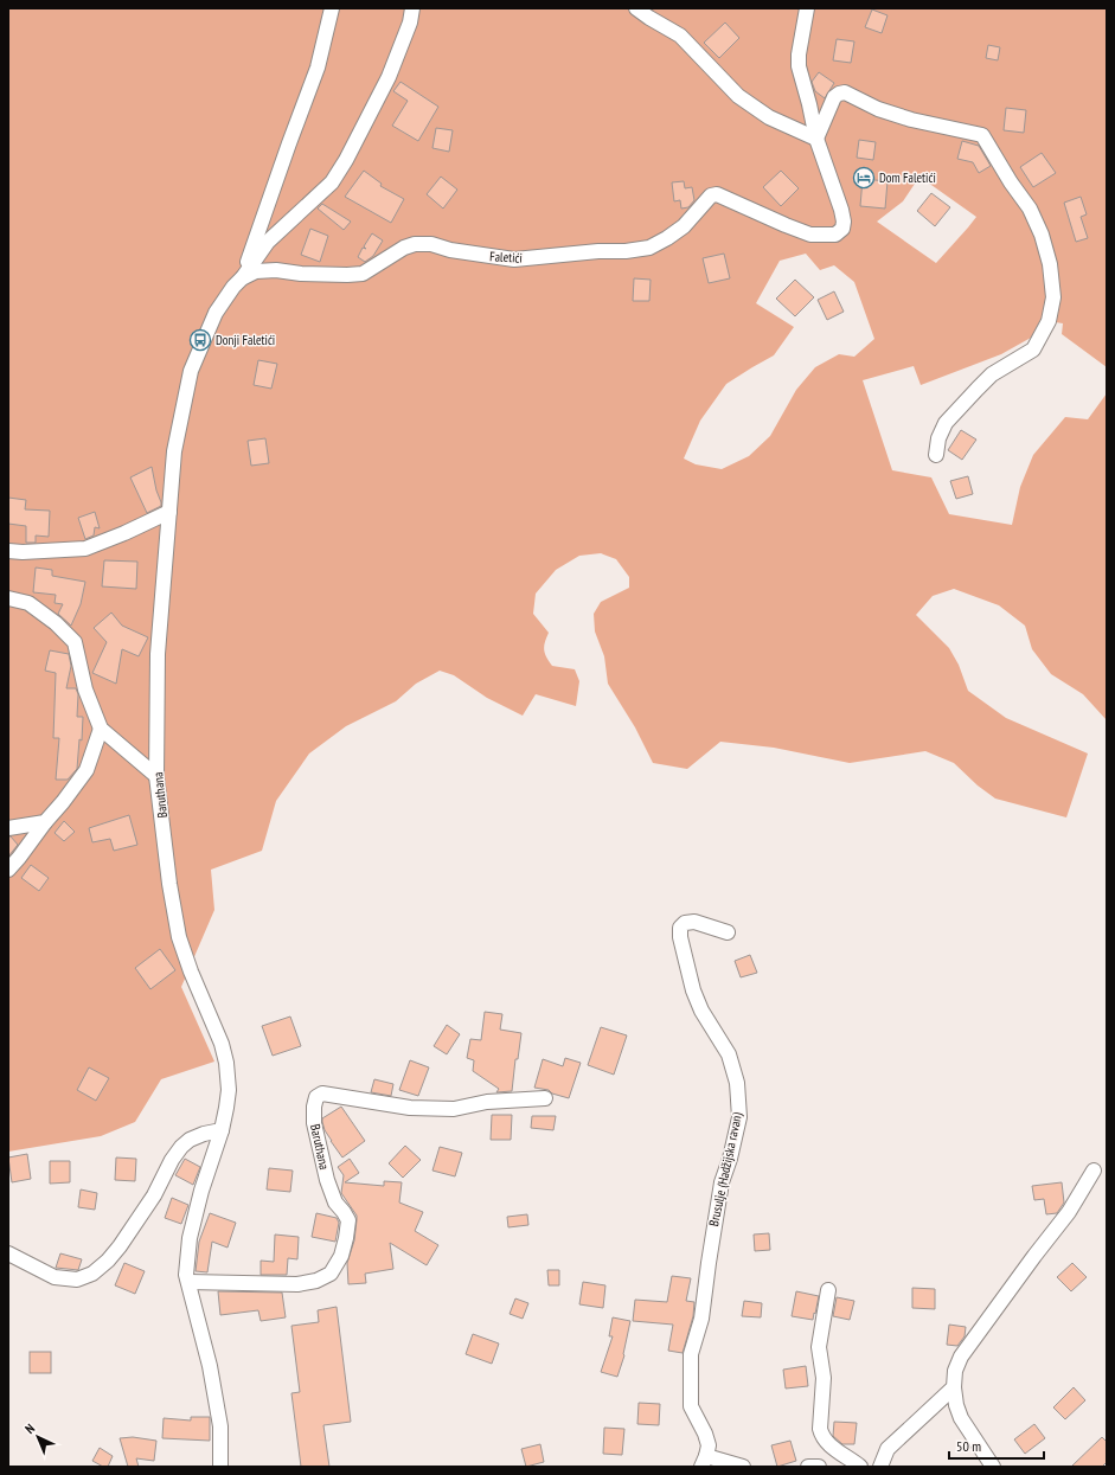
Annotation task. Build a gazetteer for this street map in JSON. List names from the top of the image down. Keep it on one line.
{"streets":{"street":["Faletići","Baruthana","Brusulje (Hadžijska ravan)"]},"crossings":[["Faletići","Baruthana"]],"places":{"hotel":["Dom Faletići"],"bus stop":["Donji Faletići"]},"scale_bar":"50 m","north":"top left"}
